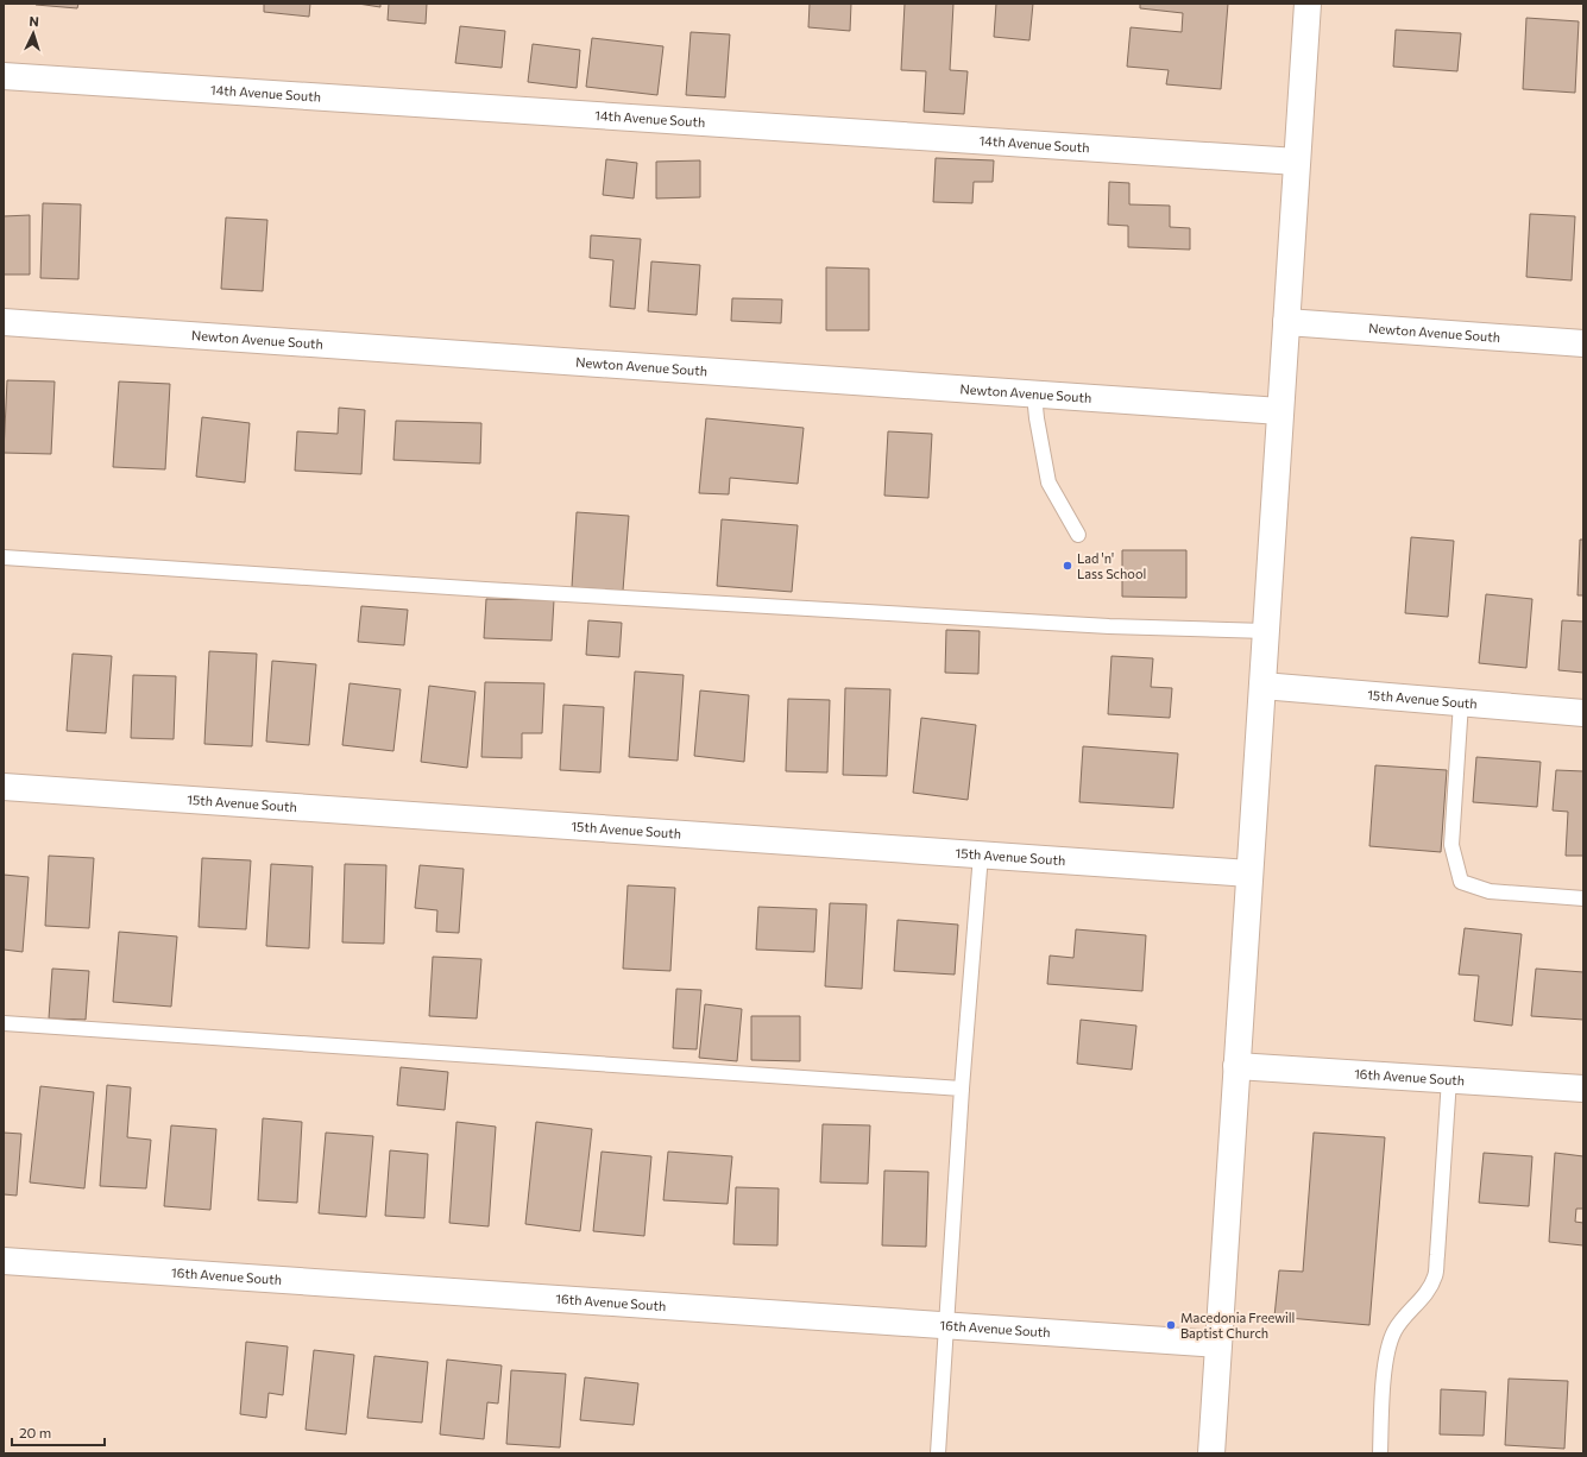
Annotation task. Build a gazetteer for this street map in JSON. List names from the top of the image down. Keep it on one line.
{"streets":{"street":["14th Avenue South","Newton Avenue South","15th Avenue South","16th Avenue South"]},"places":["Lad 'n' Lass School","Macedonia Freewill Baptist Church"],"scale_bar":"20 m","north":"top"}
